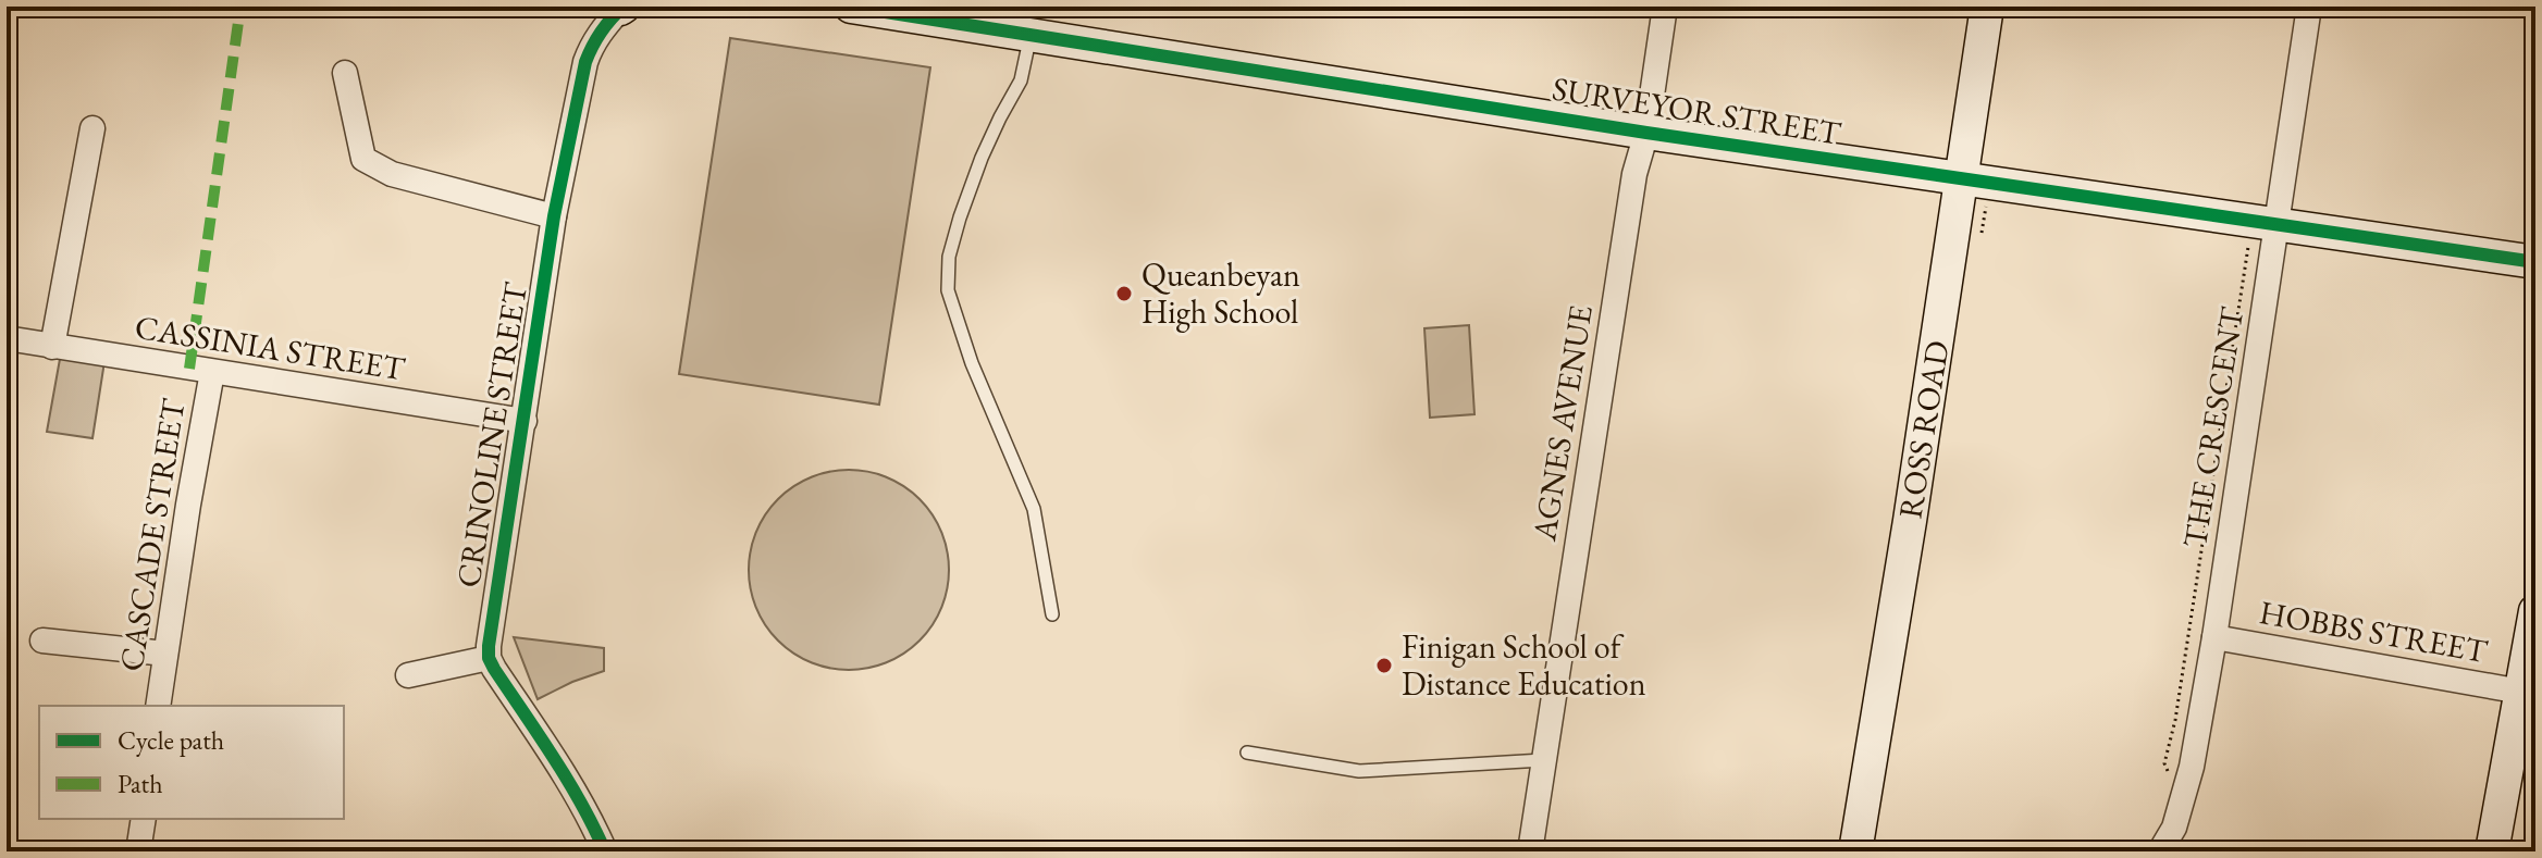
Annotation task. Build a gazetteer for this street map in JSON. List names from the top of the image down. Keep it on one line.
{"streets":{"street":["SURVEYOR STREET","CASSINIA STREET","AGNES AVENUE","THE CRESCENT","ROSS ROAD","CRINOLINE STREET","CASCADE STREET","HOBBS STREET"]},"crossings":[["SURVEYOR STREET","AGNES AVENUE"],["SURVEYOR STREET","THE CRESCENT"],["SURVEYOR STREET","ROSS ROAD"],["CASSINIA STREET","CRINOLINE STREET"],["CASSINIA STREET","CASCADE STREET"],["THE CRESCENT","HOBBS STREET"]],"places":["Queanbeyan High School","Finigan School of Distance Education"],"legend":["Cycle path","Path"]}
